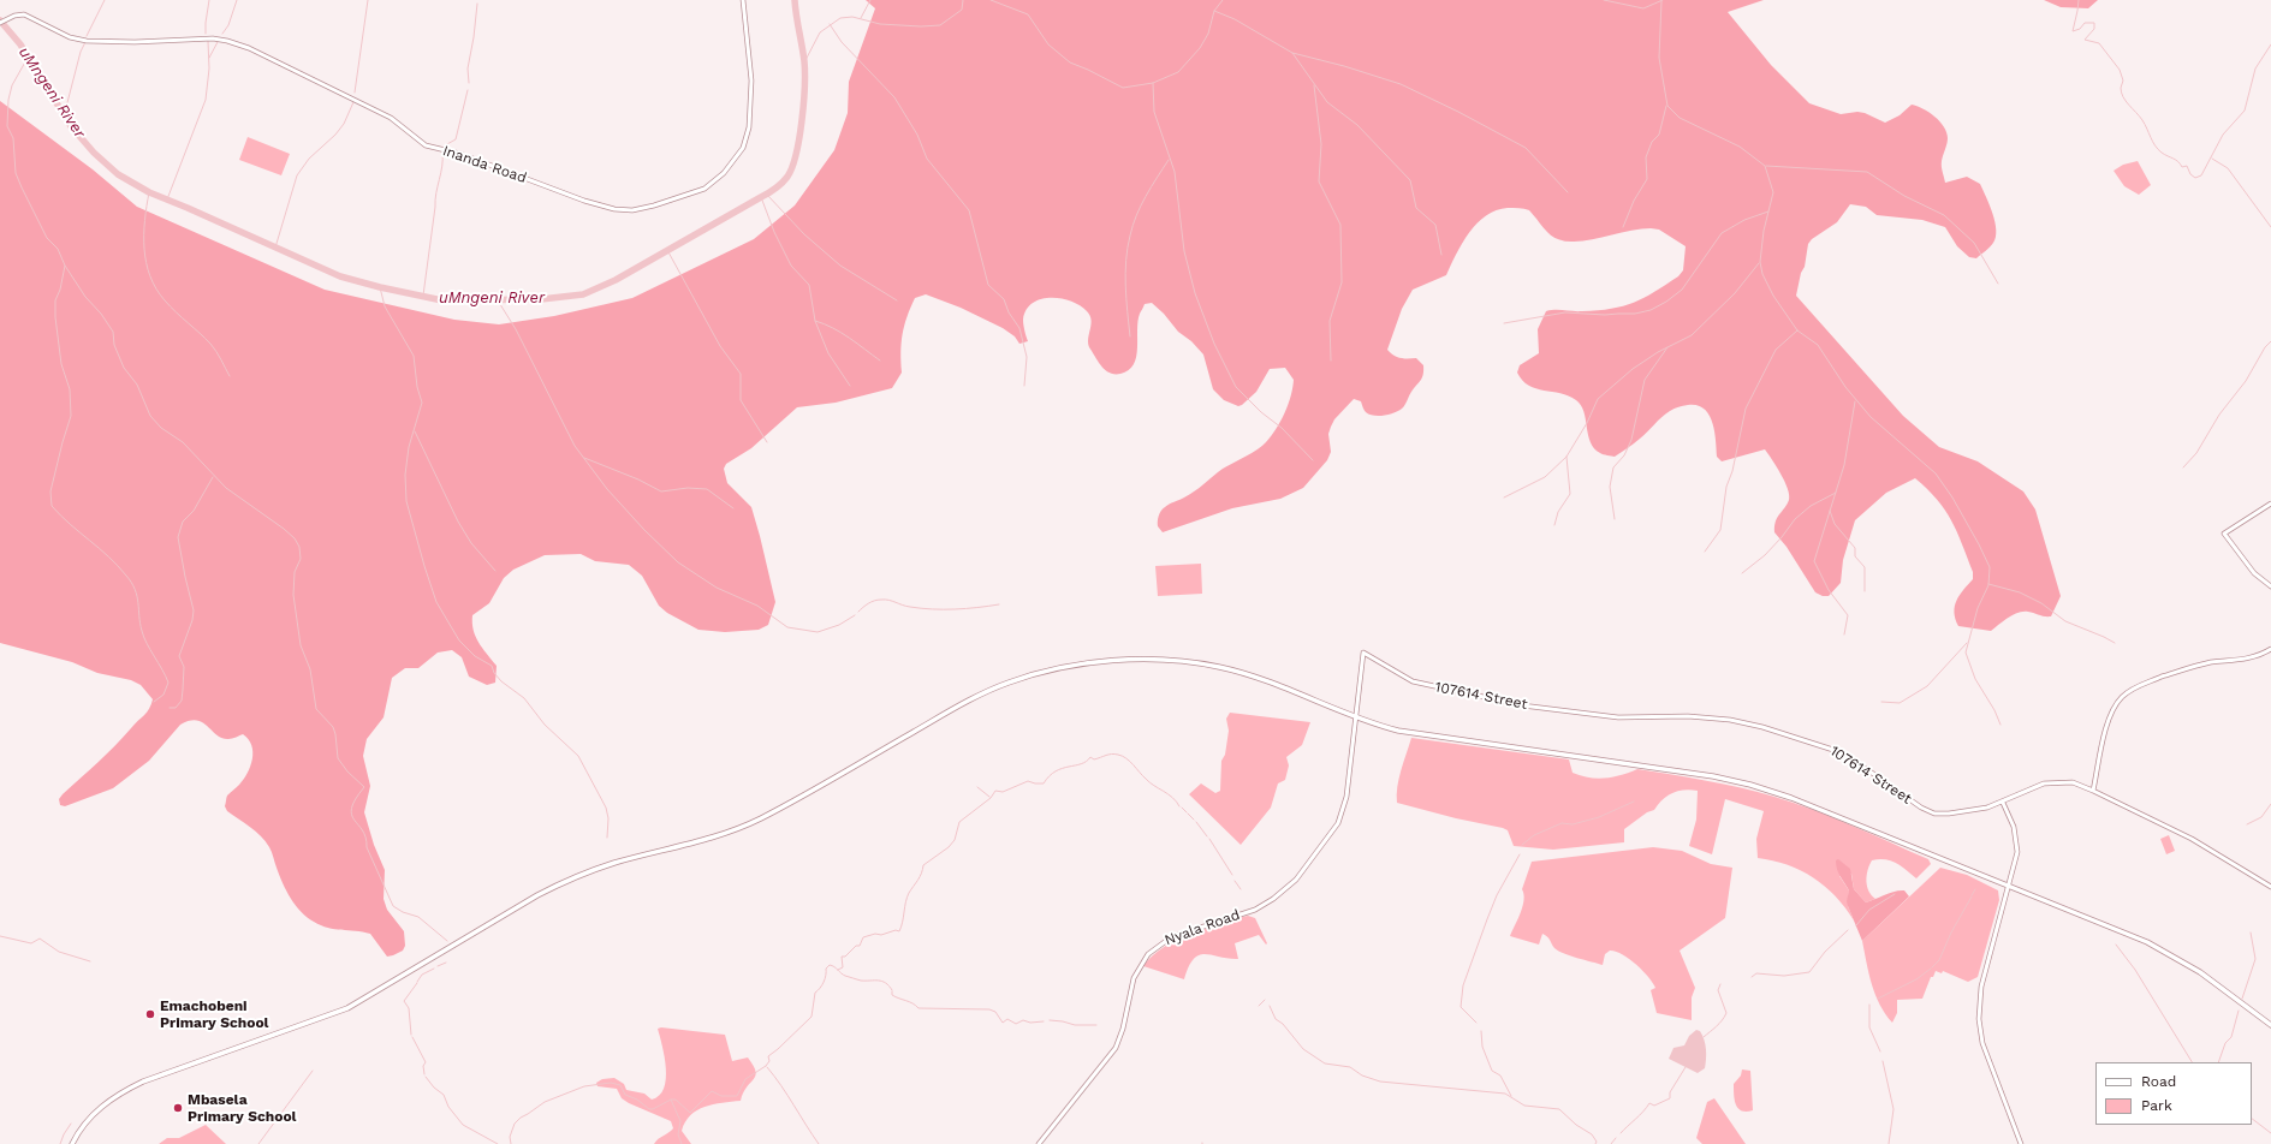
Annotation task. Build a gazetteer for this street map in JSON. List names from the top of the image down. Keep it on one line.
{"streets":{"street":["Inanda Road","107614 Street","Nyala Road"]},"crossings":[["107614 Street","Nyala Road"]],"water":["uMngeni River"],"places":["Emachobeni Primary School","Mbasela Primary School"],"legend":["Road","Park"]}
